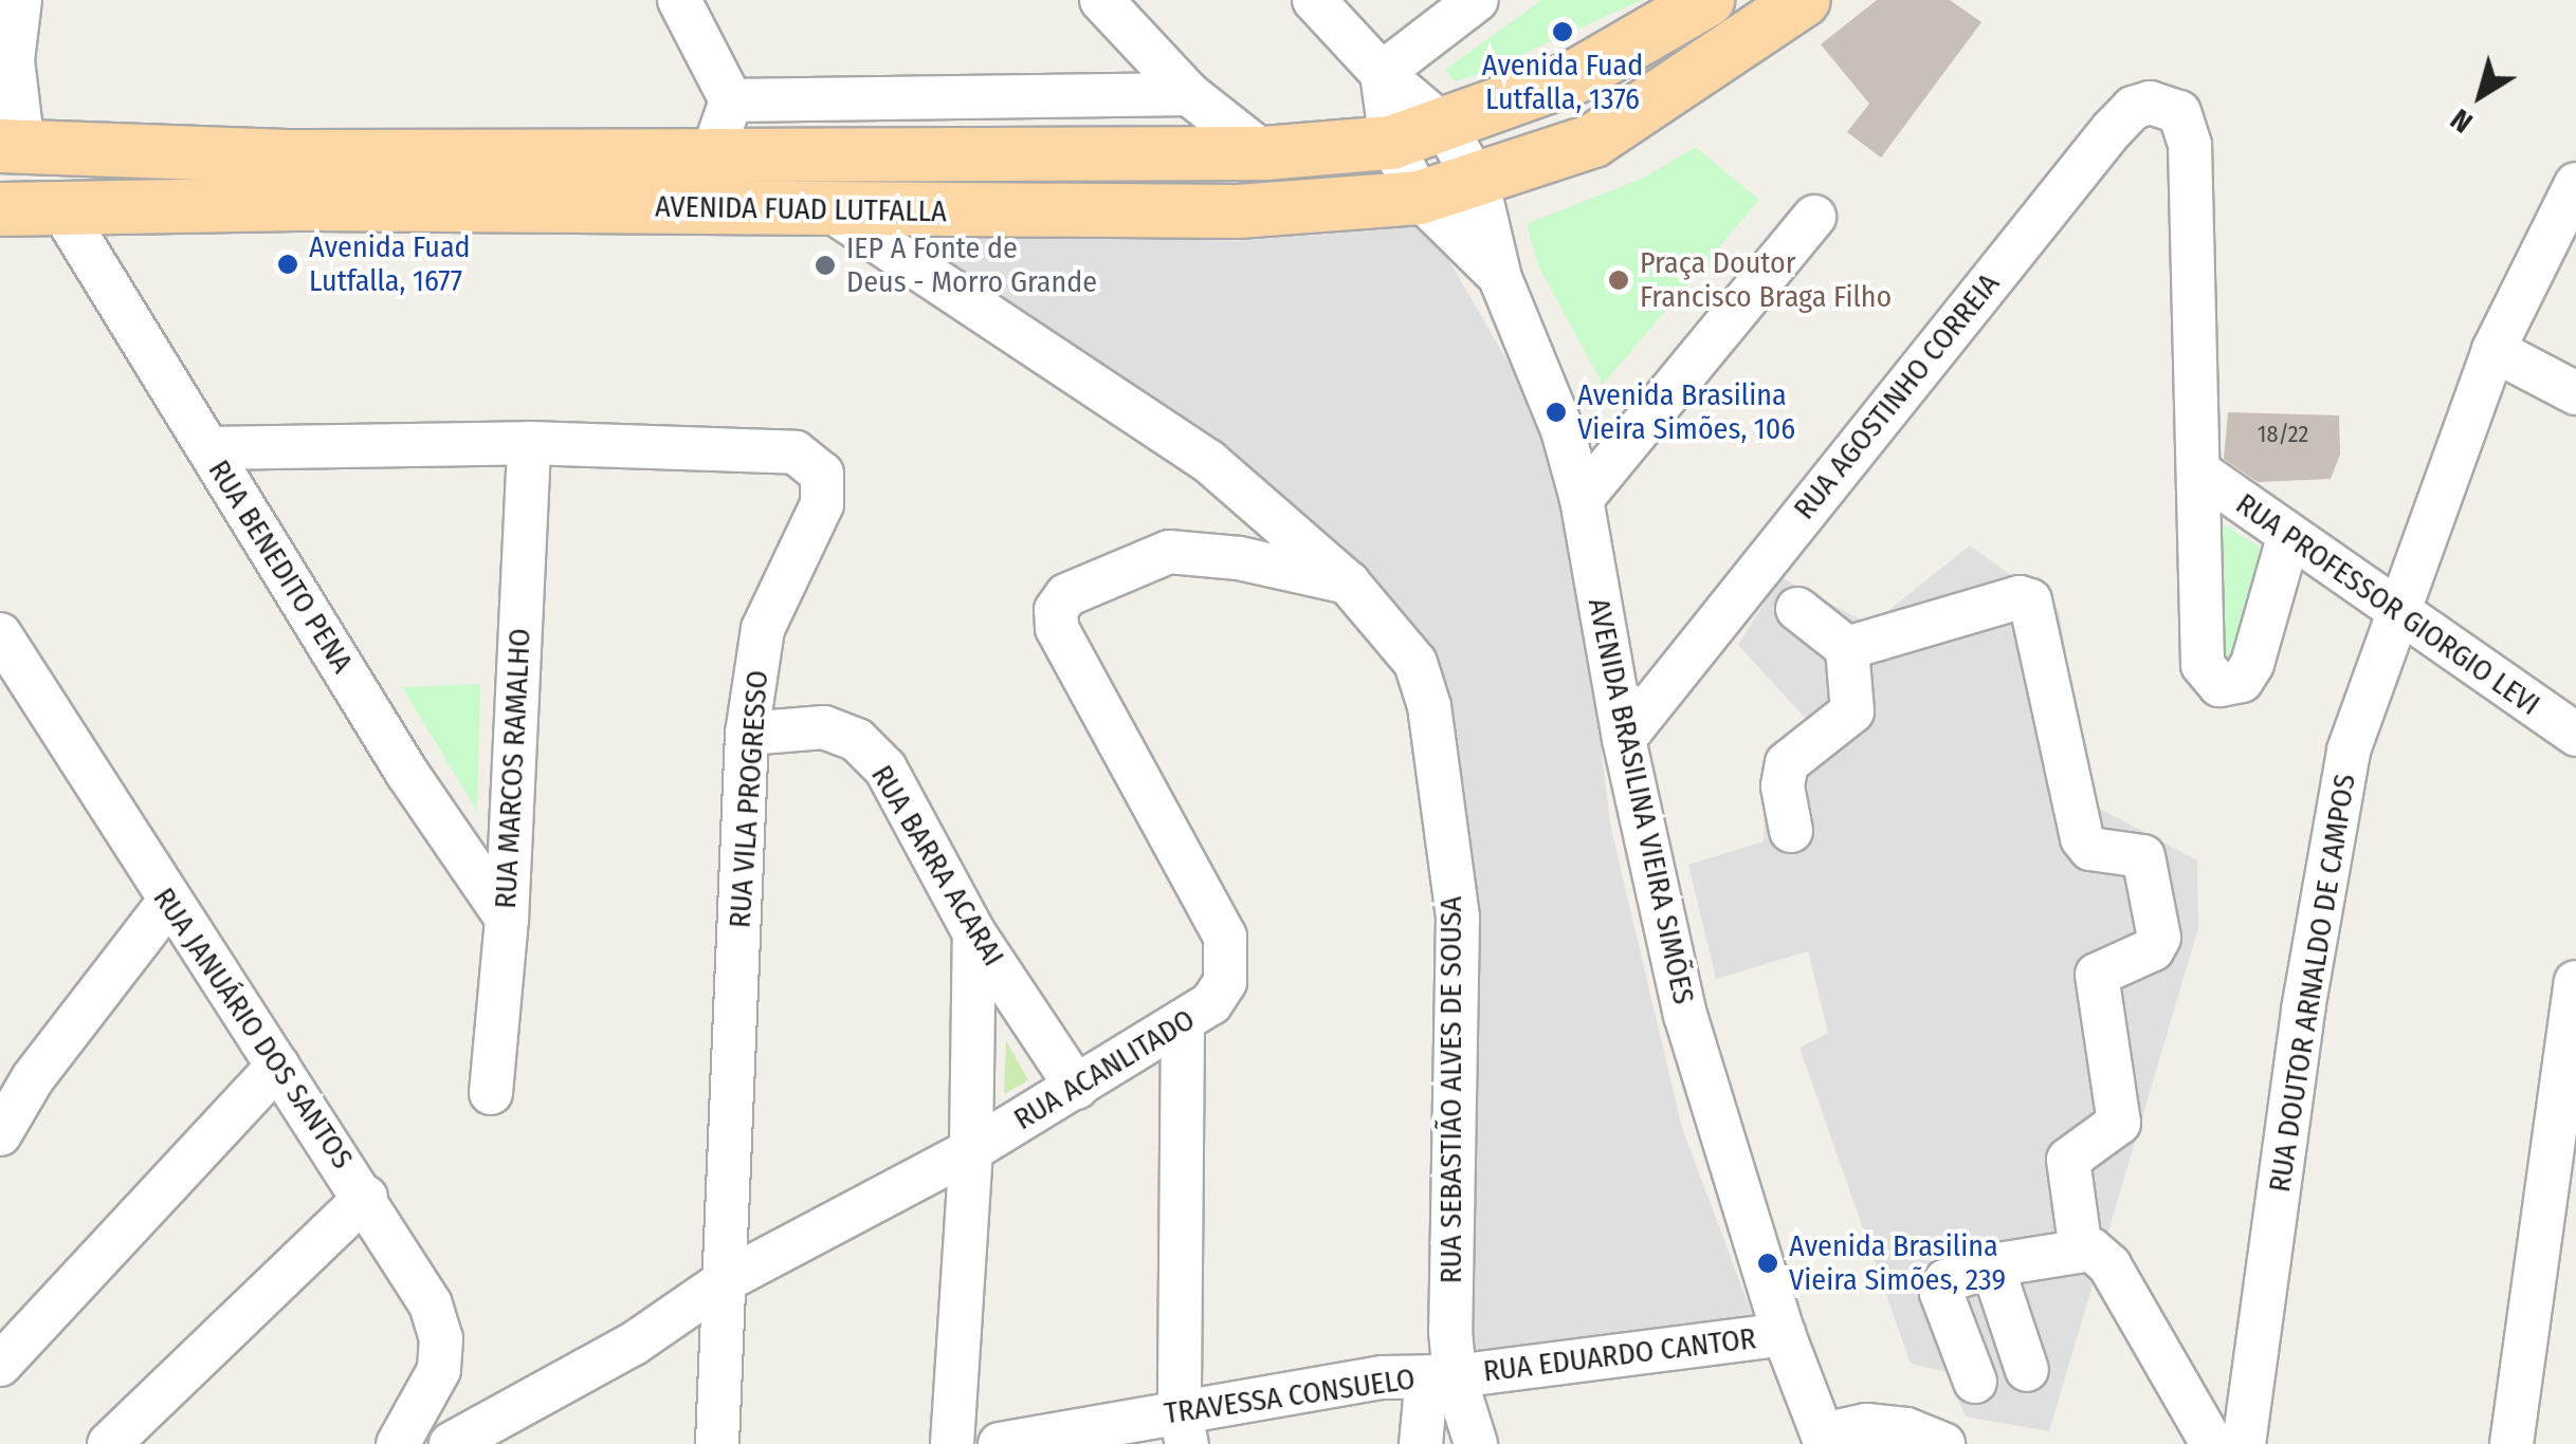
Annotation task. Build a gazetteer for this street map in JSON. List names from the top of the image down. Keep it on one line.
{"streets":{"main road":["AVENIDA FUAD LUTFALLA"],"street":["RUA AGOSTINHO CORREIA","RUA BENEDITO PENA","RUA PROFESSOR GIORGIO LEVI","RUA MARCOS RAMALHO","RUA VILA PROGRESSO","AVENIDA BRASILINA VIEIRA SIMÕES","RUA BARRA ACARAI","RUA DOUTOR ARNALDO DE CAMPOS","RUA JANUÁRIO DOS SANTOS","RUA ACANLITADO","RUA SEBASTIÃO ALVES DE SOUSA","RUA EDUARDO CANTOR","TRAVESSA CONSUELO"]},"crossings":[["AVENIDA FUAD LUTFALLA","RUA BENEDITO PENA"],["AVENIDA FUAD LUTFALLA","AVENIDA BRASILINA VIEIRA SIMÕES"],["AVENIDA FUAD LUTFALLA","RUA SEBASTIÃO ALVES DE SOUSA"],["RUA AGOSTINHO CORREIA","RUA PROFESSOR GIORGIO LEVI"],["RUA AGOSTINHO CORREIA","AVENIDA BRASILINA VIEIRA SIMÕES"],["RUA BENEDITO PENA","RUA MARCOS RAMALHO"],["RUA BENEDITO PENA","RUA VILA PROGRESSO"],["RUA PROFESSOR GIORGIO LEVI","RUA DOUTOR ARNALDO DE CAMPOS"],["RUA MARCOS RAMALHO","RUA VILA PROGRESSO"],["RUA VILA PROGRESSO","RUA BARRA ACARAI"],["RUA VILA PROGRESSO","RUA ACANLITADO"],["AVENIDA BRASILINA VIEIRA SIMÕES","RUA EDUARDO CANTOR"],["RUA BARRA ACARAI","RUA ACANLITADO"],["RUA ACANLITADO","RUA SEBASTIÃO ALVES DE SOUSA"],["RUA SEBASTIÃO ALVES DE SOUSA","RUA EDUARDO CANTOR"],["RUA SEBASTIÃO ALVES DE SOUSA","TRAVESSA CONSUELO"],["RUA EDUARDO CANTOR","TRAVESSA CONSUELO"]],"places":["Avenida Fuad Lutfalla, 1376","Avenida Fuad Lutfalla, 1677","IEP A Fonte de Deus - Morro Grande","Praça Doutor Francisco Braga Filho","Avenida Brasilina Vieira Simões, 106","Avenida Brasilina Vieira Simões, 239"],"house_numbers":["18/22"],"north":"bottom left"}
